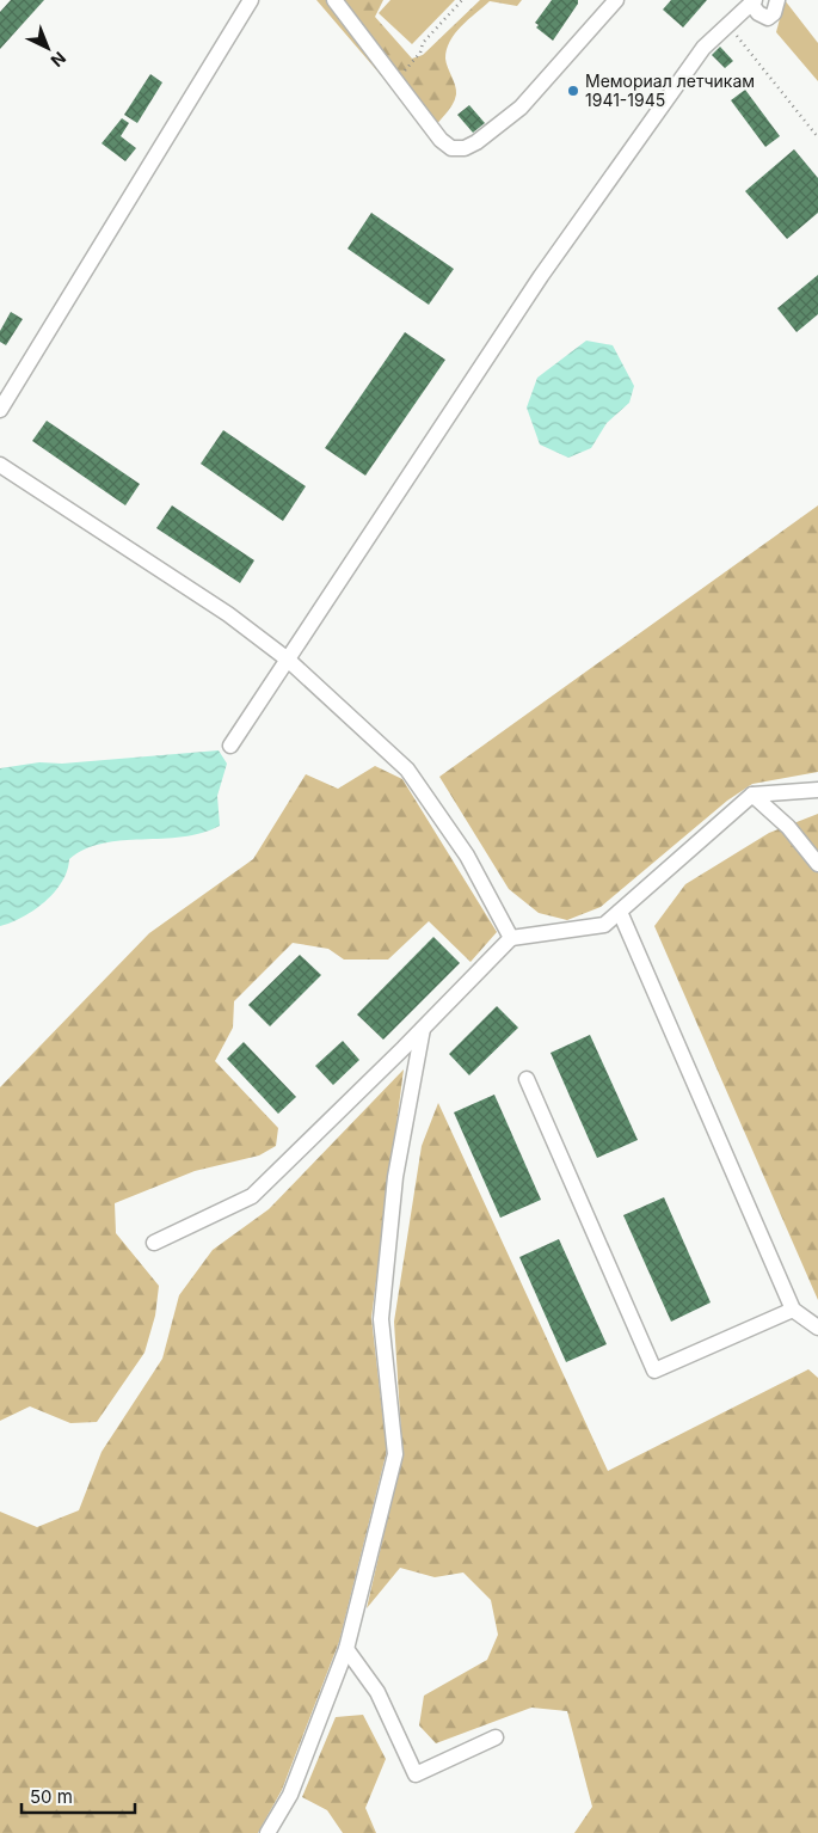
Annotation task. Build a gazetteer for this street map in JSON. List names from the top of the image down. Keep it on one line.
{"places":["Мемориал летчикам 1941-1945"],"scale_bar":"50 m","north":"bottom right"}
